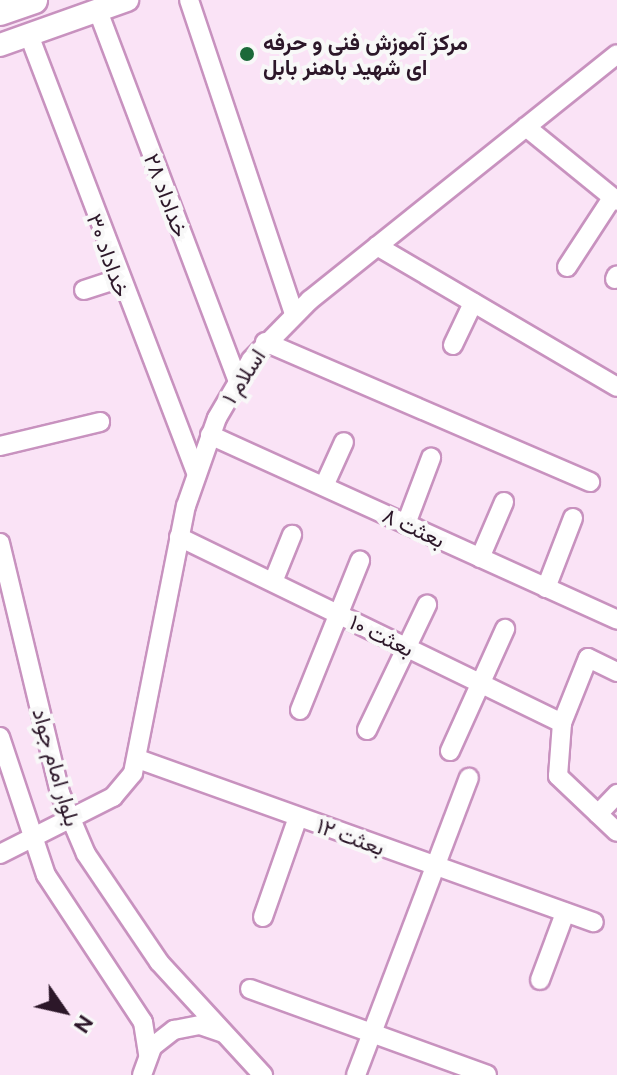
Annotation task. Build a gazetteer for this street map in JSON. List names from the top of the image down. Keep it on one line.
{"streets":{"street":["خداداد ۲۸","خداداد ۳۰","اسلام ۱","بعثت ۸","بعثت ۱۰","بلوار امام جواد","بعثت ۱۲"]},"crossings":[["خداداد ۲۸","اسلام ۱"],["خداداد ۳۰","اسلام ۱"],["اسلام ۱","بعثت ۸"],["اسلام ۱","بعثت ۱۰"],["اسلام ۱","بلوار امام جواد"],["اسلام ۱","بعثت ۱۲"]],"places":["مرکز آموزش فنی و حرفه ای شهید باهنر بابل"],"north":"bottom right"}
